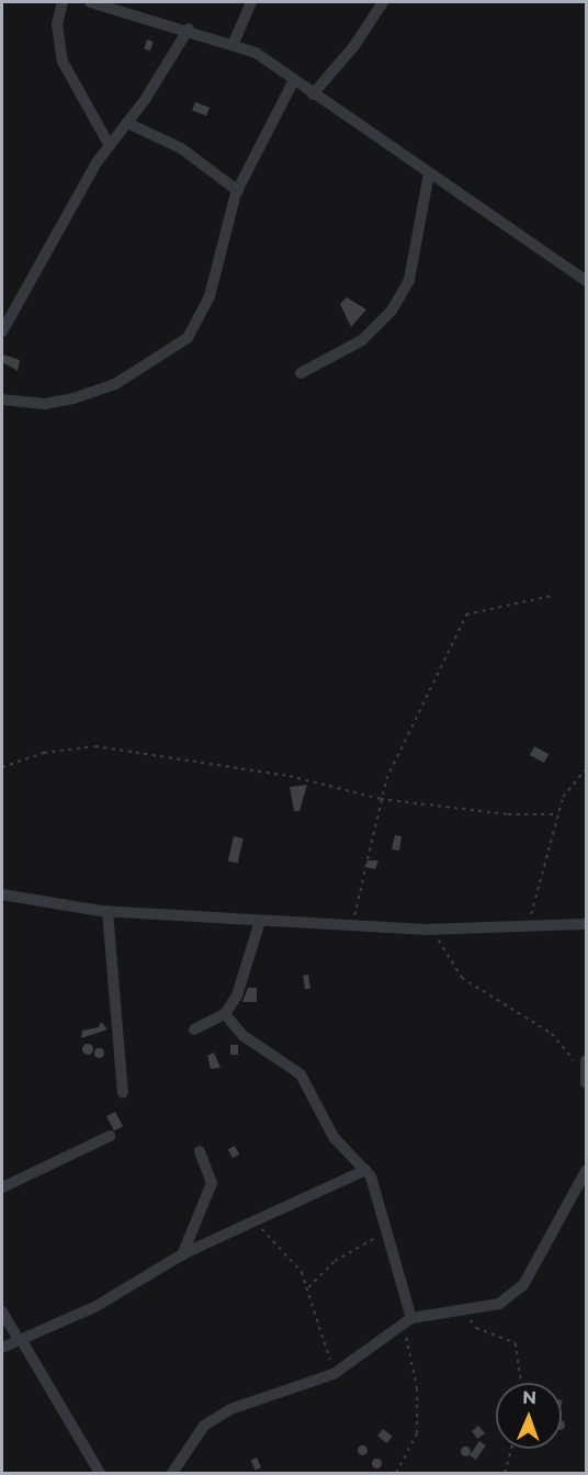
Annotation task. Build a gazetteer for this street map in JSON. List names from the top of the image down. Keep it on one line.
{"north":"top"}
